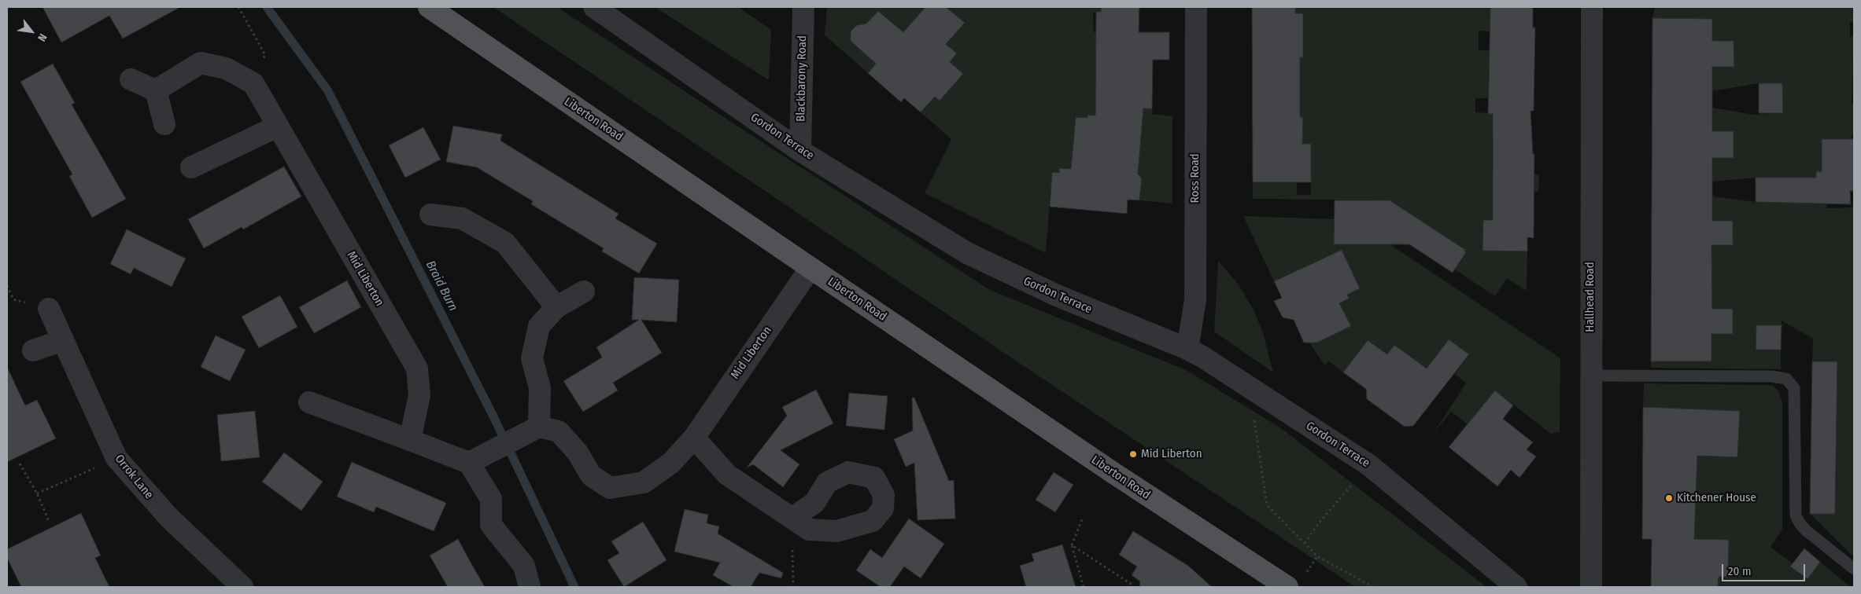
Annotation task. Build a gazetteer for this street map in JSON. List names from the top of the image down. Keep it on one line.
{"streets":{"main road":["Liberton Road"],"street":["Blackbarony Road","Gordon Terrace","Ross Road","Mid Liberton","Hallhead Road","Orrok Lane"]},"crossings":[["Blackbarony Road","Gordon Terrace"],["Liberton Road","Mid Liberton"],["Gordon Terrace","Ross Road"]],"water":["Braid Burn"],"places":["Mid Liberton","Kitchener House"],"scale_bar":"20 m","north":"bottom right"}
